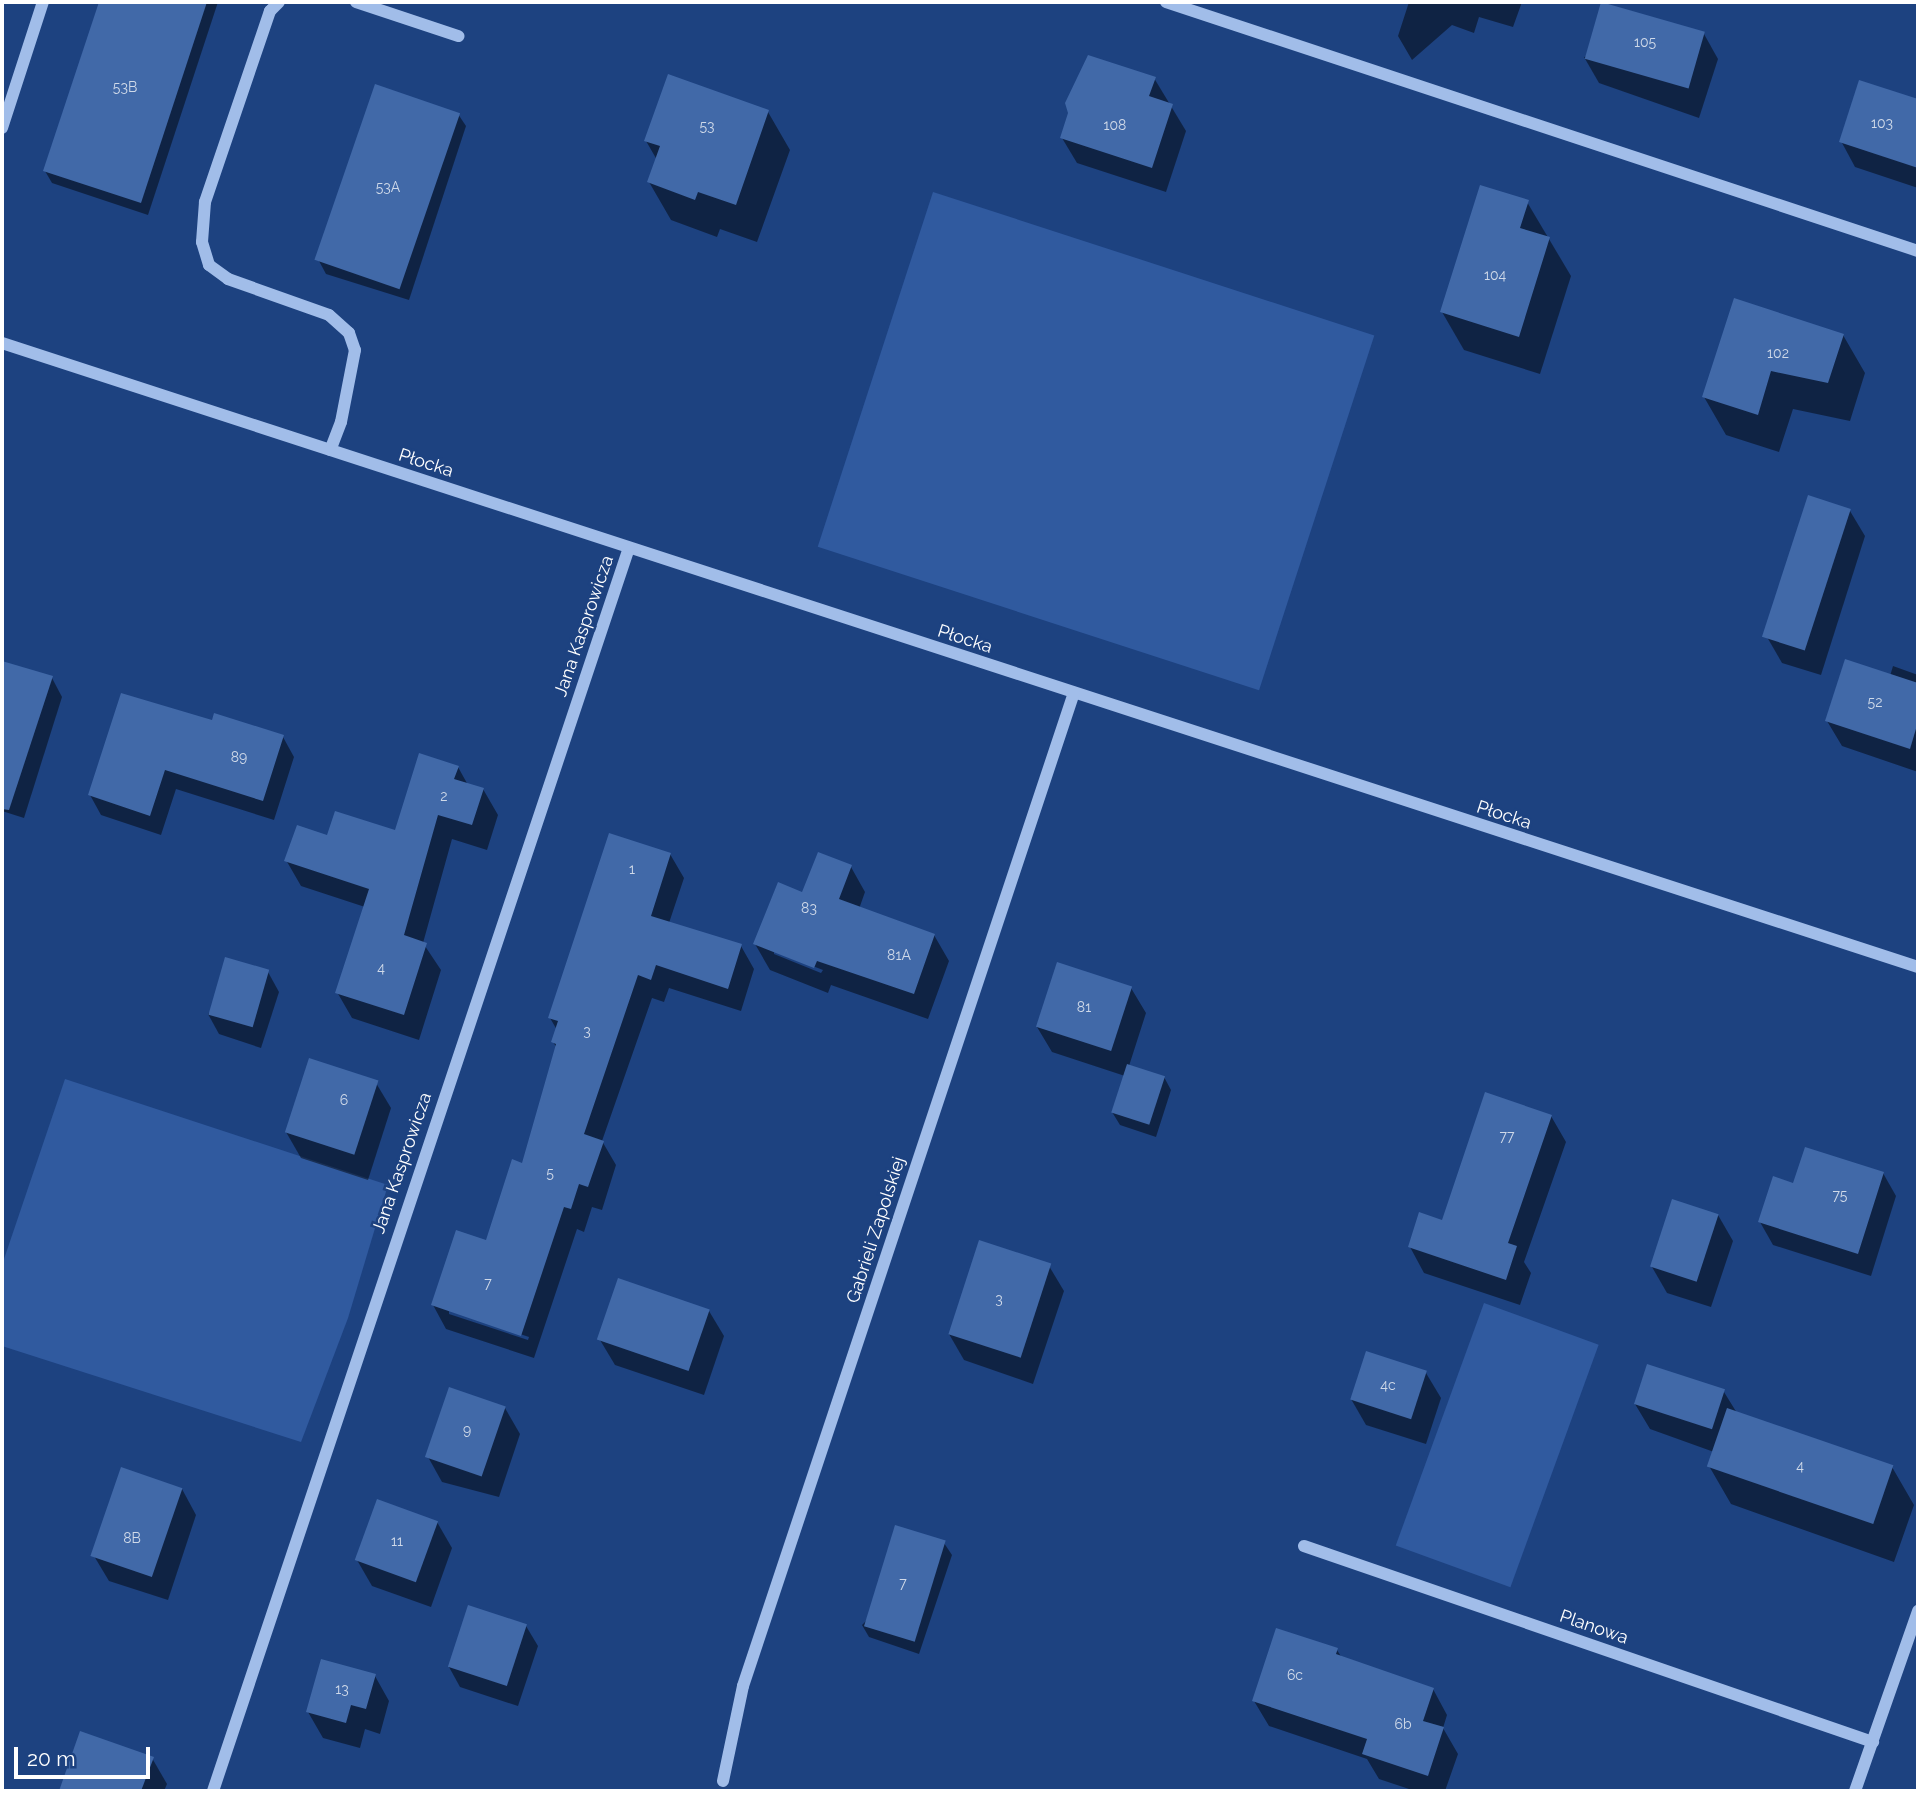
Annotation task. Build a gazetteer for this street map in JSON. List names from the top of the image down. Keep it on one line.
{"streets":{"street":["Płocka","Jana Kasprowicza","Gabrieli Zapolskiej","Planowa"]},"crossings":[["Płocka","Jana Kasprowicza"],["Płocka","Gabrieli Zapolskiej"]],"house_numbers":["105","53B","103","108","53","53A","104","102","52","89","2","1","83","81A","4","81","3","6","77","5","75","7","3","4c","9","4","8B","11","7","6c","13","6b"],"scale_bar":"20 m"}
